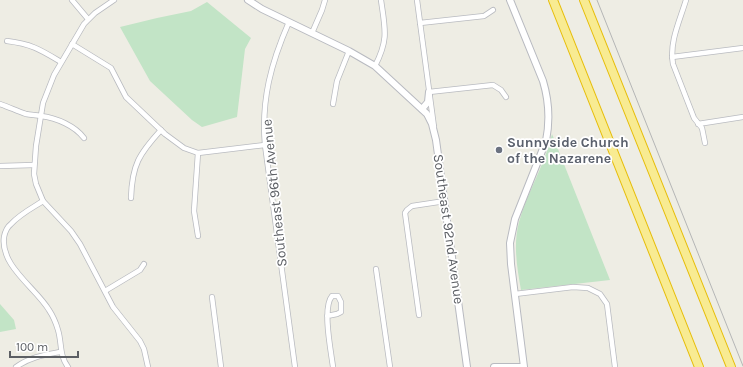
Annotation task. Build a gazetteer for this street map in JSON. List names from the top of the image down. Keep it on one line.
{"streets":{"street":["Southeast 96th Avenue","Southeast 92nd Avenue"]},"places":["Sunnyside Church of the Nazarene"],"scale_bar":"100 m"}
